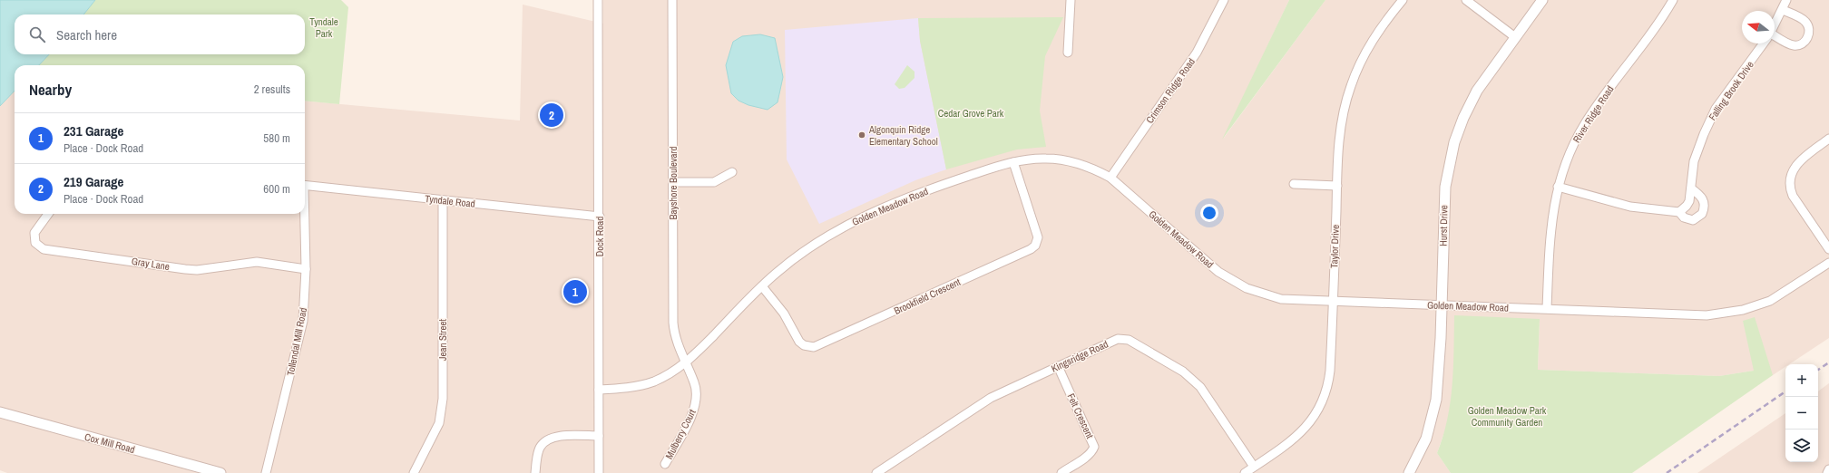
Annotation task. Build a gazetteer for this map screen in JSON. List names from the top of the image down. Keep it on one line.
{"streets":{"street":["Crimson Ridge Road","Falling Brook Drive","River Ridge Road","Bayshore Boulevard","Tyndale Road","Golden Meadow Road","Hurst Drive","Dock Road","Taylor Drive","Gray Lane","Brookfield Crescent","Jean Street","Tollendal Mill Road","Kingsridge Road","Felt Crescent","Mulberry Court","Cox Mill Road"]},"crossings":[["Crimson Ridge Road","Golden Meadow Road"],["River Ridge Road","Golden Meadow Road"],["Bayshore Boulevard","Golden Meadow Road"],["Bayshore Boulevard","Mulberry Court"],["Tyndale Road","Dock Road"],["Tyndale Road","Jean Street"],["Golden Meadow Road","Hurst Drive"],["Golden Meadow Road","Dock Road"],["Golden Meadow Road","Taylor Drive"],["Golden Meadow Road","Brookfield Crescent"],["Golden Meadow Road","Mulberry Court"],["Taylor Drive","Kingsridge Road"],["Gray Lane","Tollendal Mill Road"],["Kingsridge Road","Felt Crescent"]],"parks":["Tyndale Park","Cedar Grove Park","Golden Meadow Park Community Garden"],"places":["Algonquin Ridge Elementary School"],"north":"left","page":{"search":"Search here","heading":["Nearby","2 results"],"pins":["2","1"],"list":[{"mark":"1","name":"231 Garage","note":"Place · Dock Road","value":"580 m"},{"mark":"2","name":"219 Garage","note":"Place · Dock Road","value":"600 m"}],"map_buttons":["+","−"]}}
